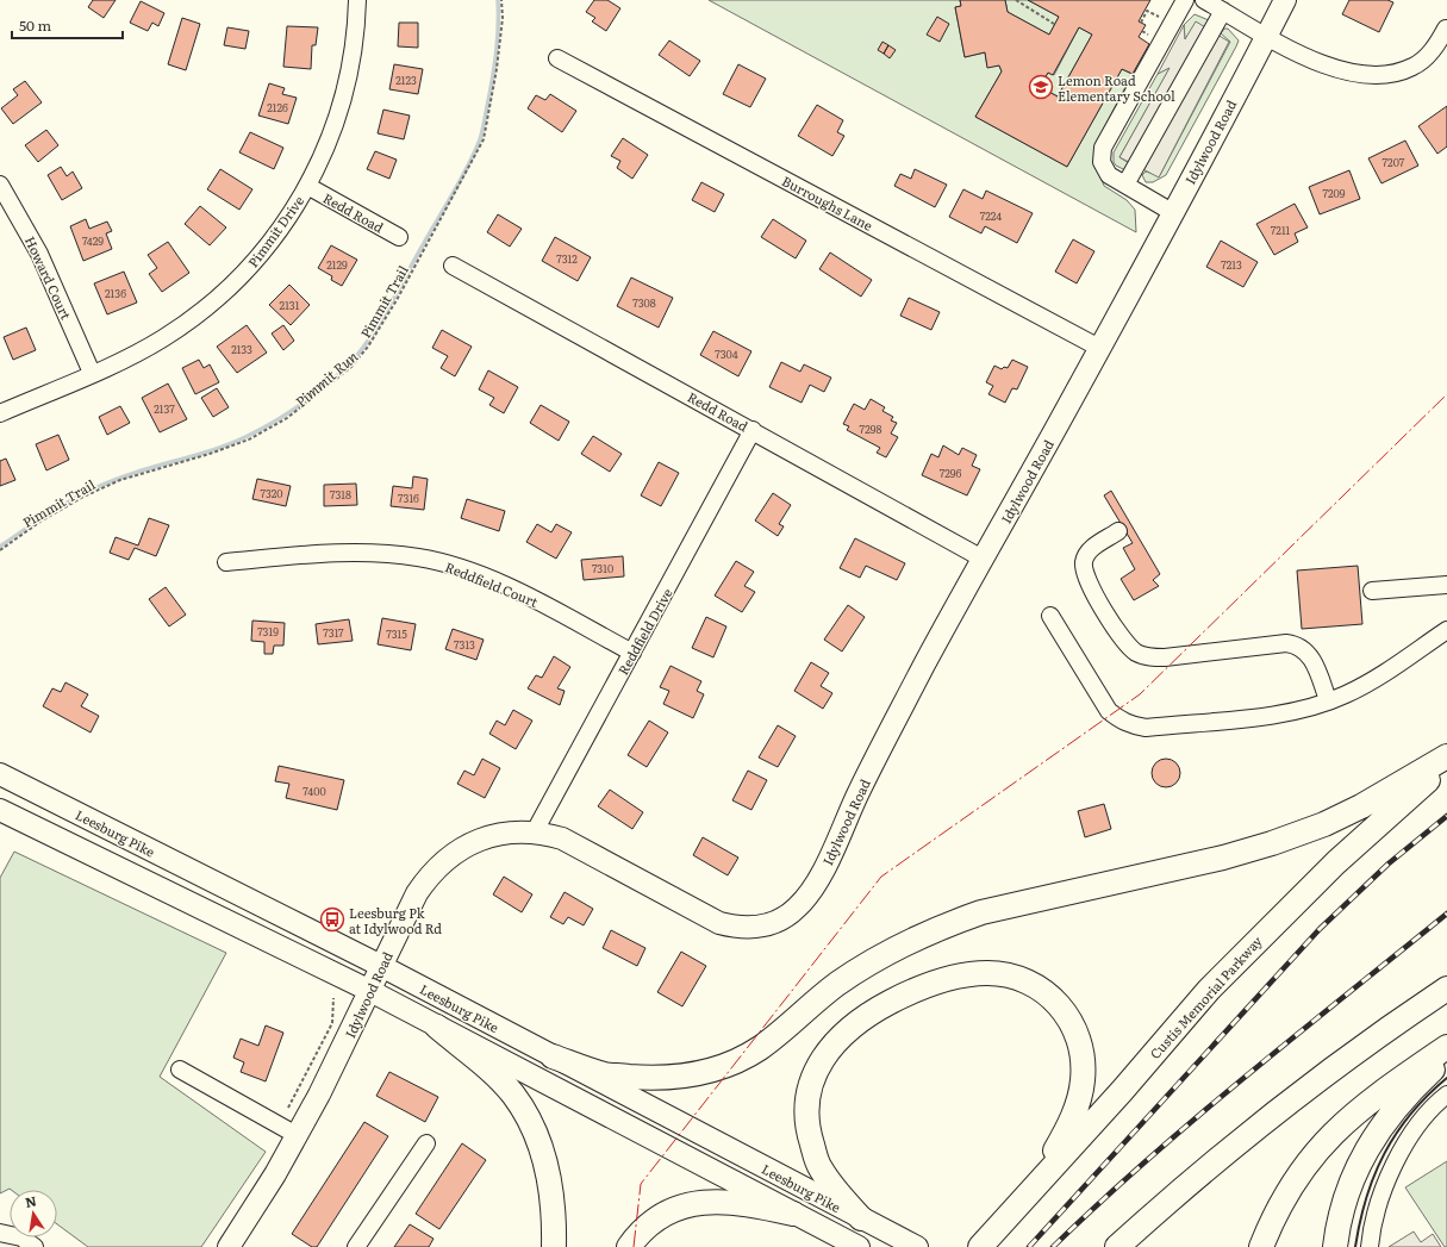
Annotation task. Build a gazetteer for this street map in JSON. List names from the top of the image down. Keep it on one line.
{"streets":{"highway":["Custis Memorial Parkway"],"main road":["Idylwood Road","Leesburg Pike"],"street":["Burroughs Lane","Redd Road","Pimmit Drive","Howard Court","Reddfield Court","Reddfield Drive"],"path":["Pimmit Trail"]},"crossings":[["Idylwood Road","Burroughs Lane"],["Idylwood Road","Redd Road"],["Idylwood Road","Reddfield Drive"],["Idylwood Road","Leesburg Pike"],["Redd Road","Pimmit Drive"],["Redd Road","Reddfield Drive"],["Pimmit Drive","Howard Court"],["Reddfield Court","Reddfield Drive"]],"water":["Pimmit Run"],"places":{"school or university":["Lemon Road Elementary School"],"bus stop":["Leesburg Pk at Idylwood Rd"]},"house_numbers":["2123","2126","7207","7209","7224","7211","7429","7312","2129","7213","2136","7308","2131","2133","7304","2137","7298","7296","7320","7318","7316","7310","7319","7317","7315","7313","7400"],"scale_bar":"50 m","north":"top"}
